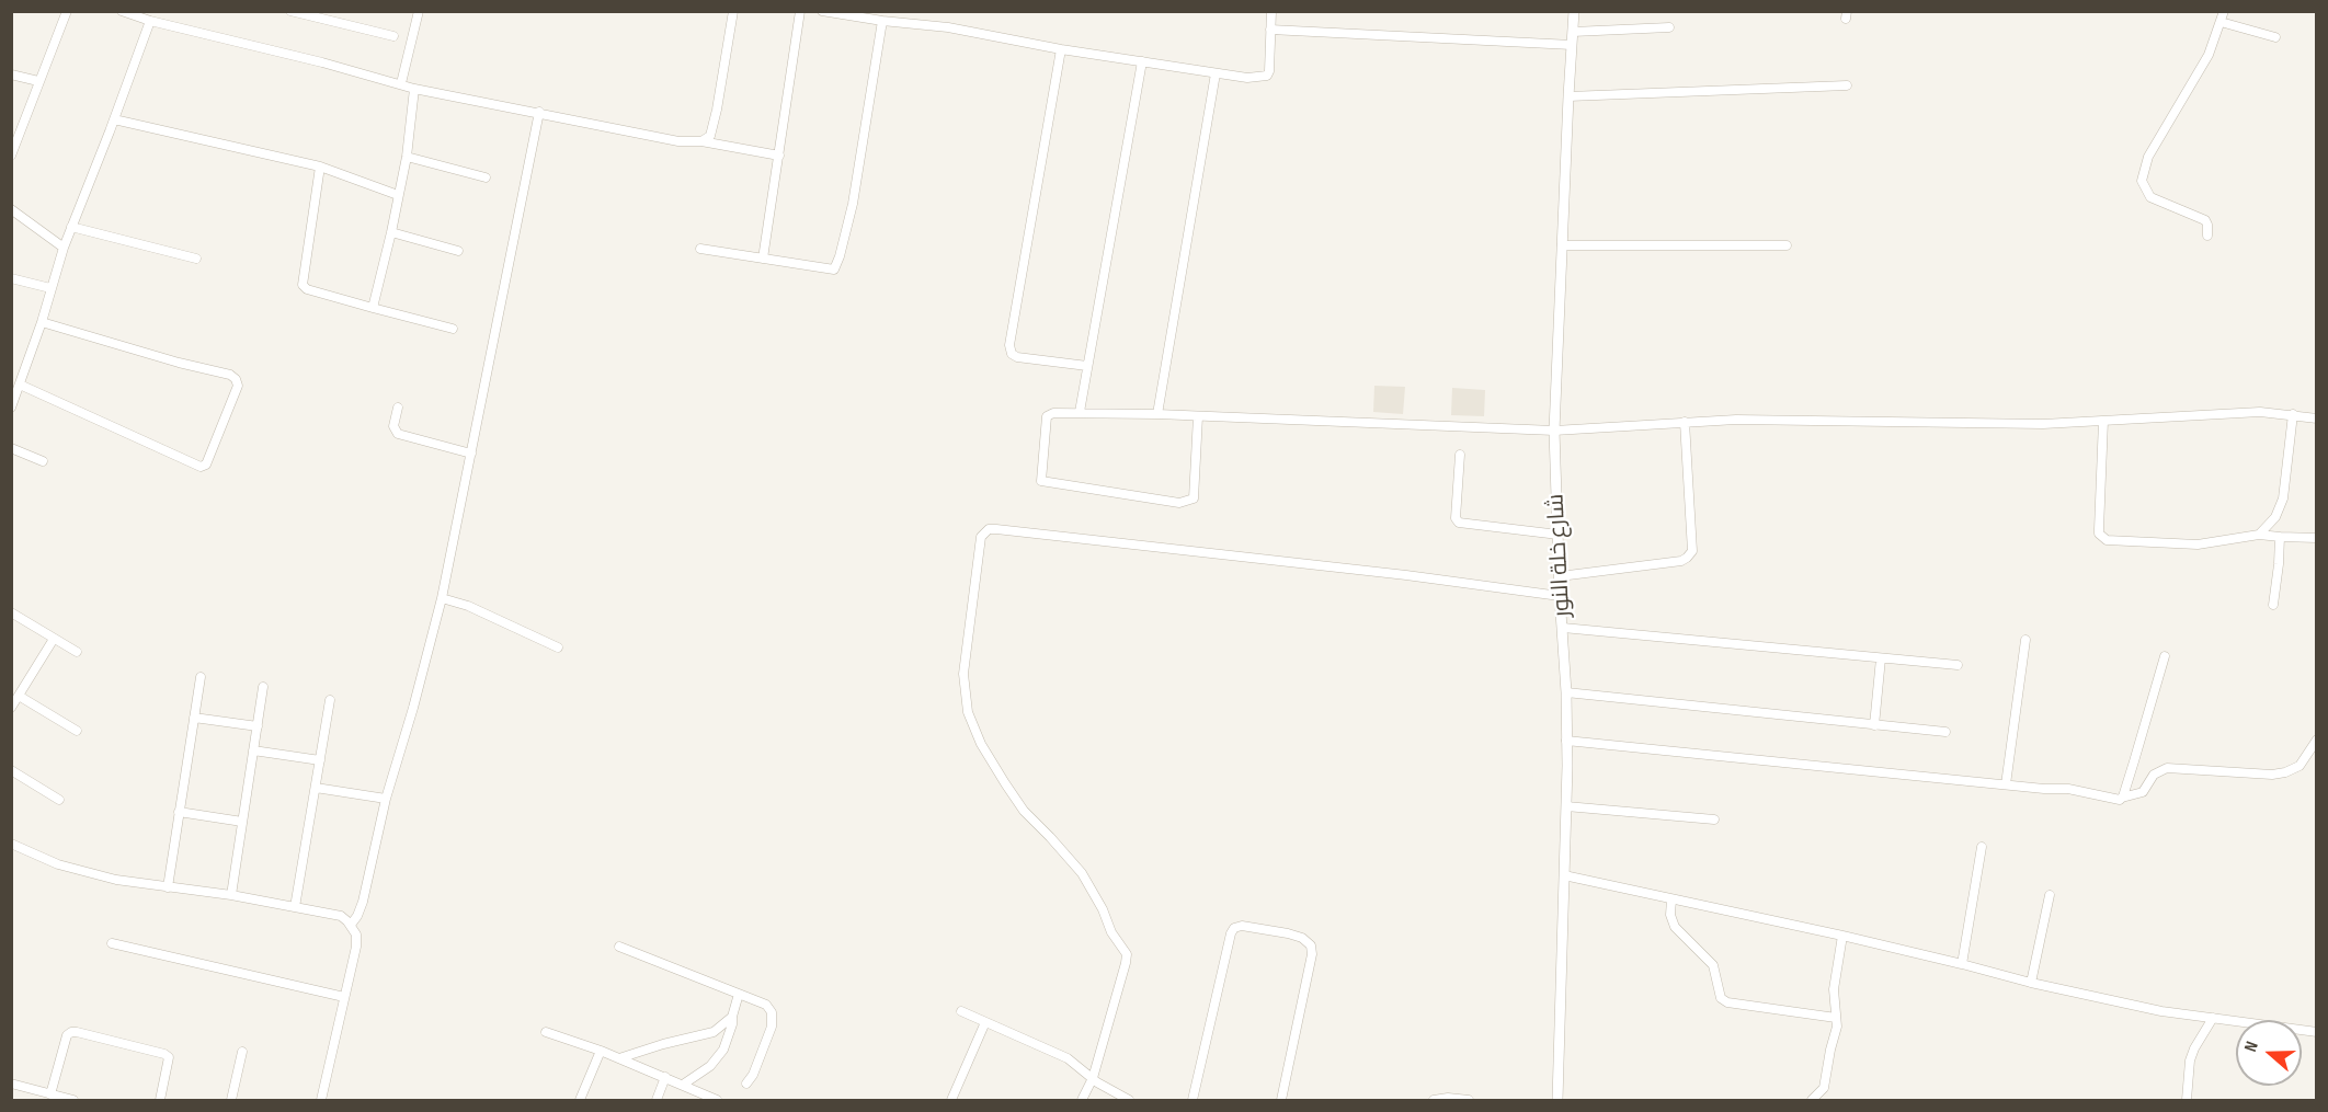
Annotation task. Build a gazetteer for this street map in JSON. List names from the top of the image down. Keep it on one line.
{"streets":{"street":["شارع خلة النور"]},"north":"left"}
